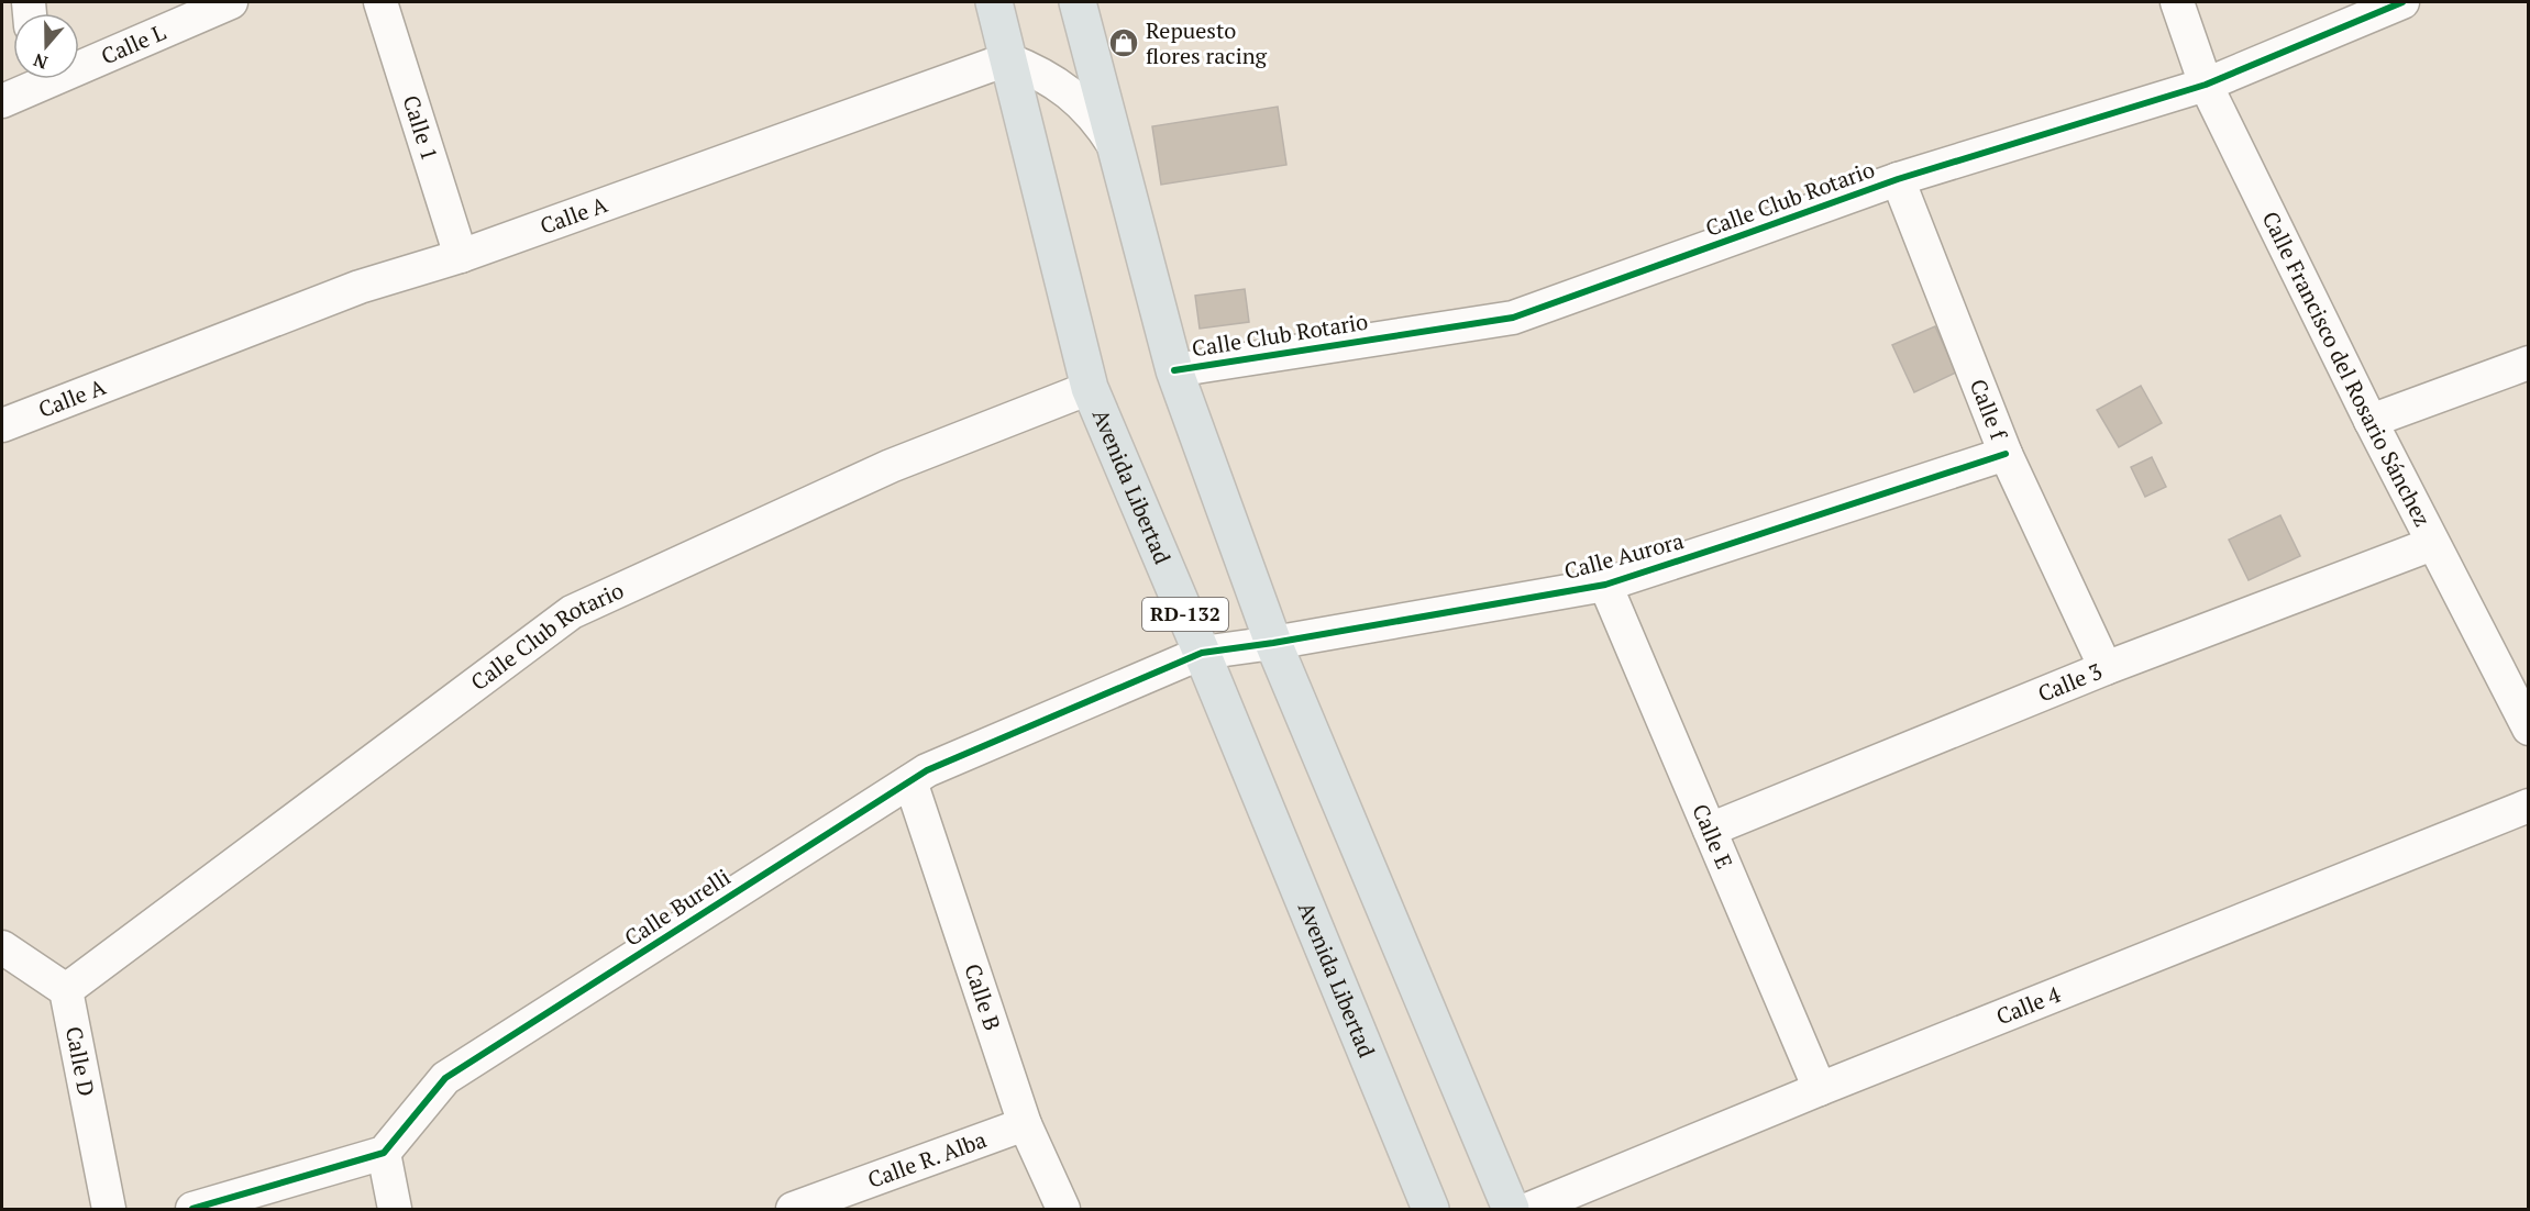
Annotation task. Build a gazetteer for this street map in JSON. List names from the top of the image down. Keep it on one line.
{"streets":{"main road":["Avenida Libertad","RD-132"],"street":["Calle L","Calle 1","Calle Club Rotario","Calle A","Calle Francisco del Rosario Sánchez","Calle f","Calle Aurora","Calle 3","Calle E","Calle Burelli","Calle B","Calle 4","Calle D","Calle R. Alba"]},"crossings":[["Calle 1","Calle A"],["Calle Club Rotario","Calle Francisco del Rosario Sánchez"],["Calle Club Rotario","Calle f"],["Calle Club Rotario","Avenida Libertad"],["Calle Club Rotario","RD-132"],["Calle Club Rotario","Calle D"],["Calle A","Avenida Libertad"],["Calle Francisco del Rosario Sánchez","Calle 3"],["Calle f","Calle Aurora"],["Calle f","Calle 3"],["Avenida Libertad","Calle Aurora"],["Avenida Libertad","Calle Burelli"],["Calle Aurora","RD-132"],["Calle Aurora","Calle E"],["Calle Aurora","Calle Burelli"],["Calle 3","Calle E"],["Calle E","Calle 4"],["Calle Burelli","Calle B"],["Calle B","Calle R. Alba"]],"places":{"shop":["Repuesto flores racing"]},"north":"bottom"}
